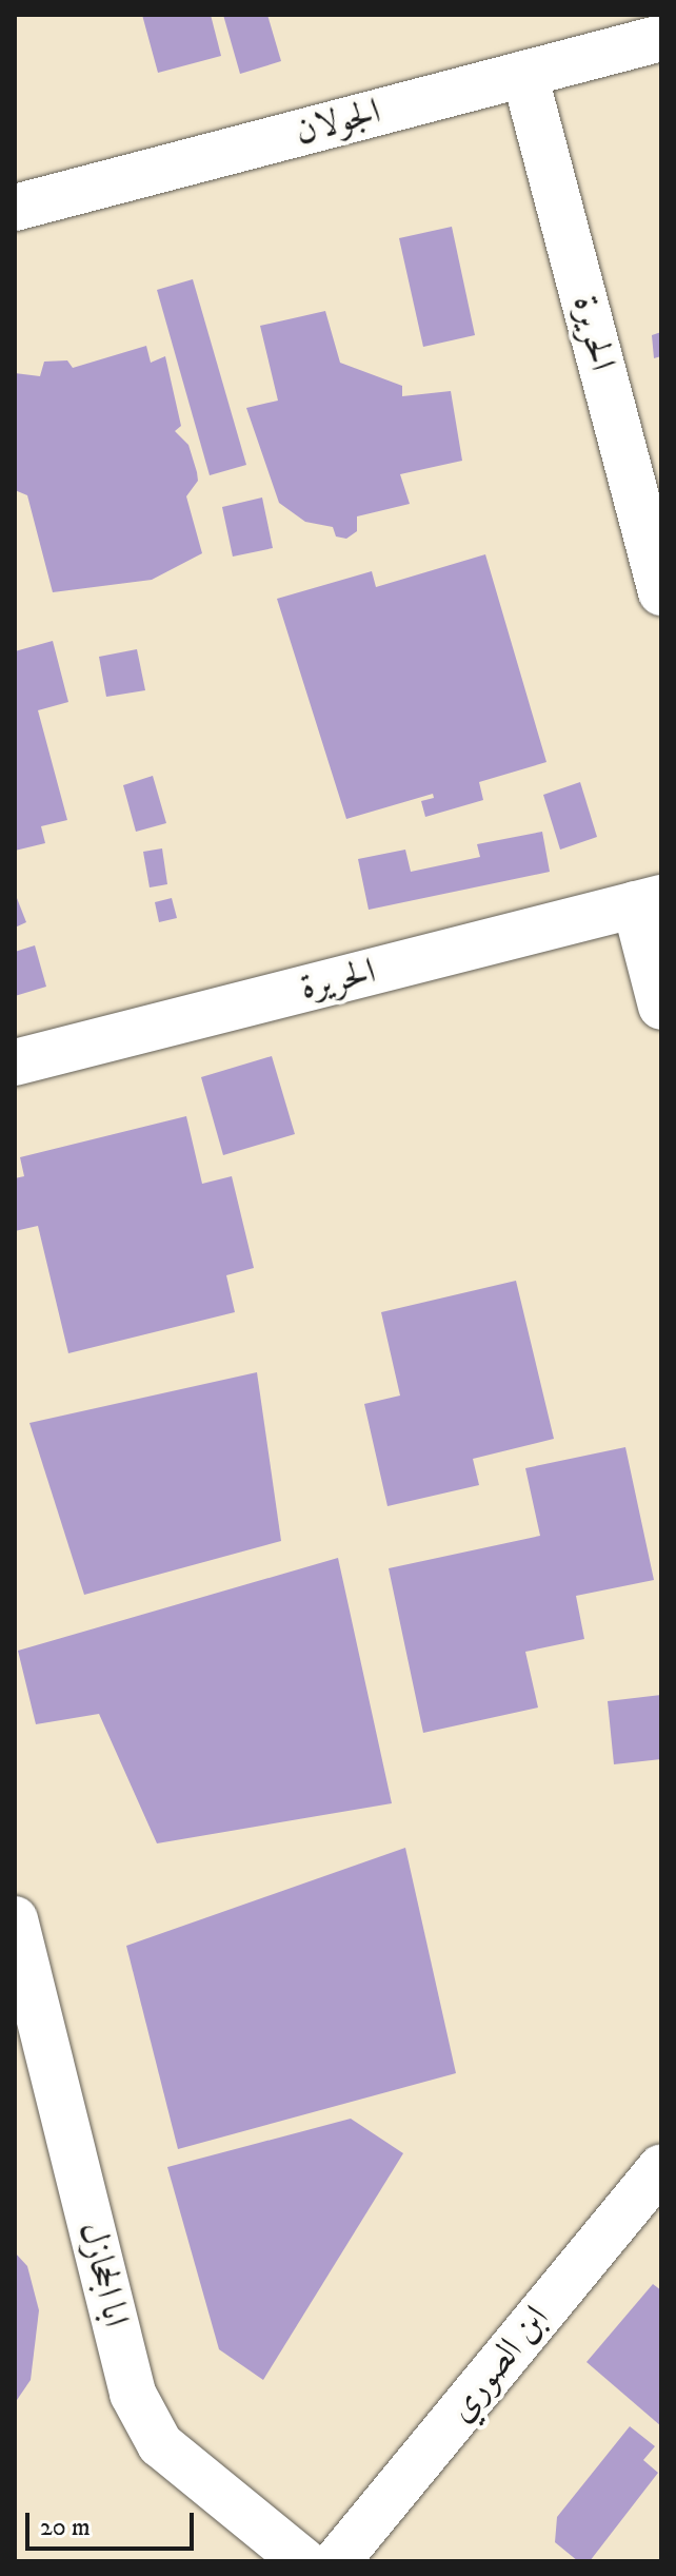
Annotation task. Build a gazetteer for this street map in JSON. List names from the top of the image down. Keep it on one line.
{"streets":{"street":["الجولان","الحريرة","ابا الجحازل","ابن الصوري"]},"crossings":[["الجولان","الحريرة"]],"scale_bar":"20 m"}
